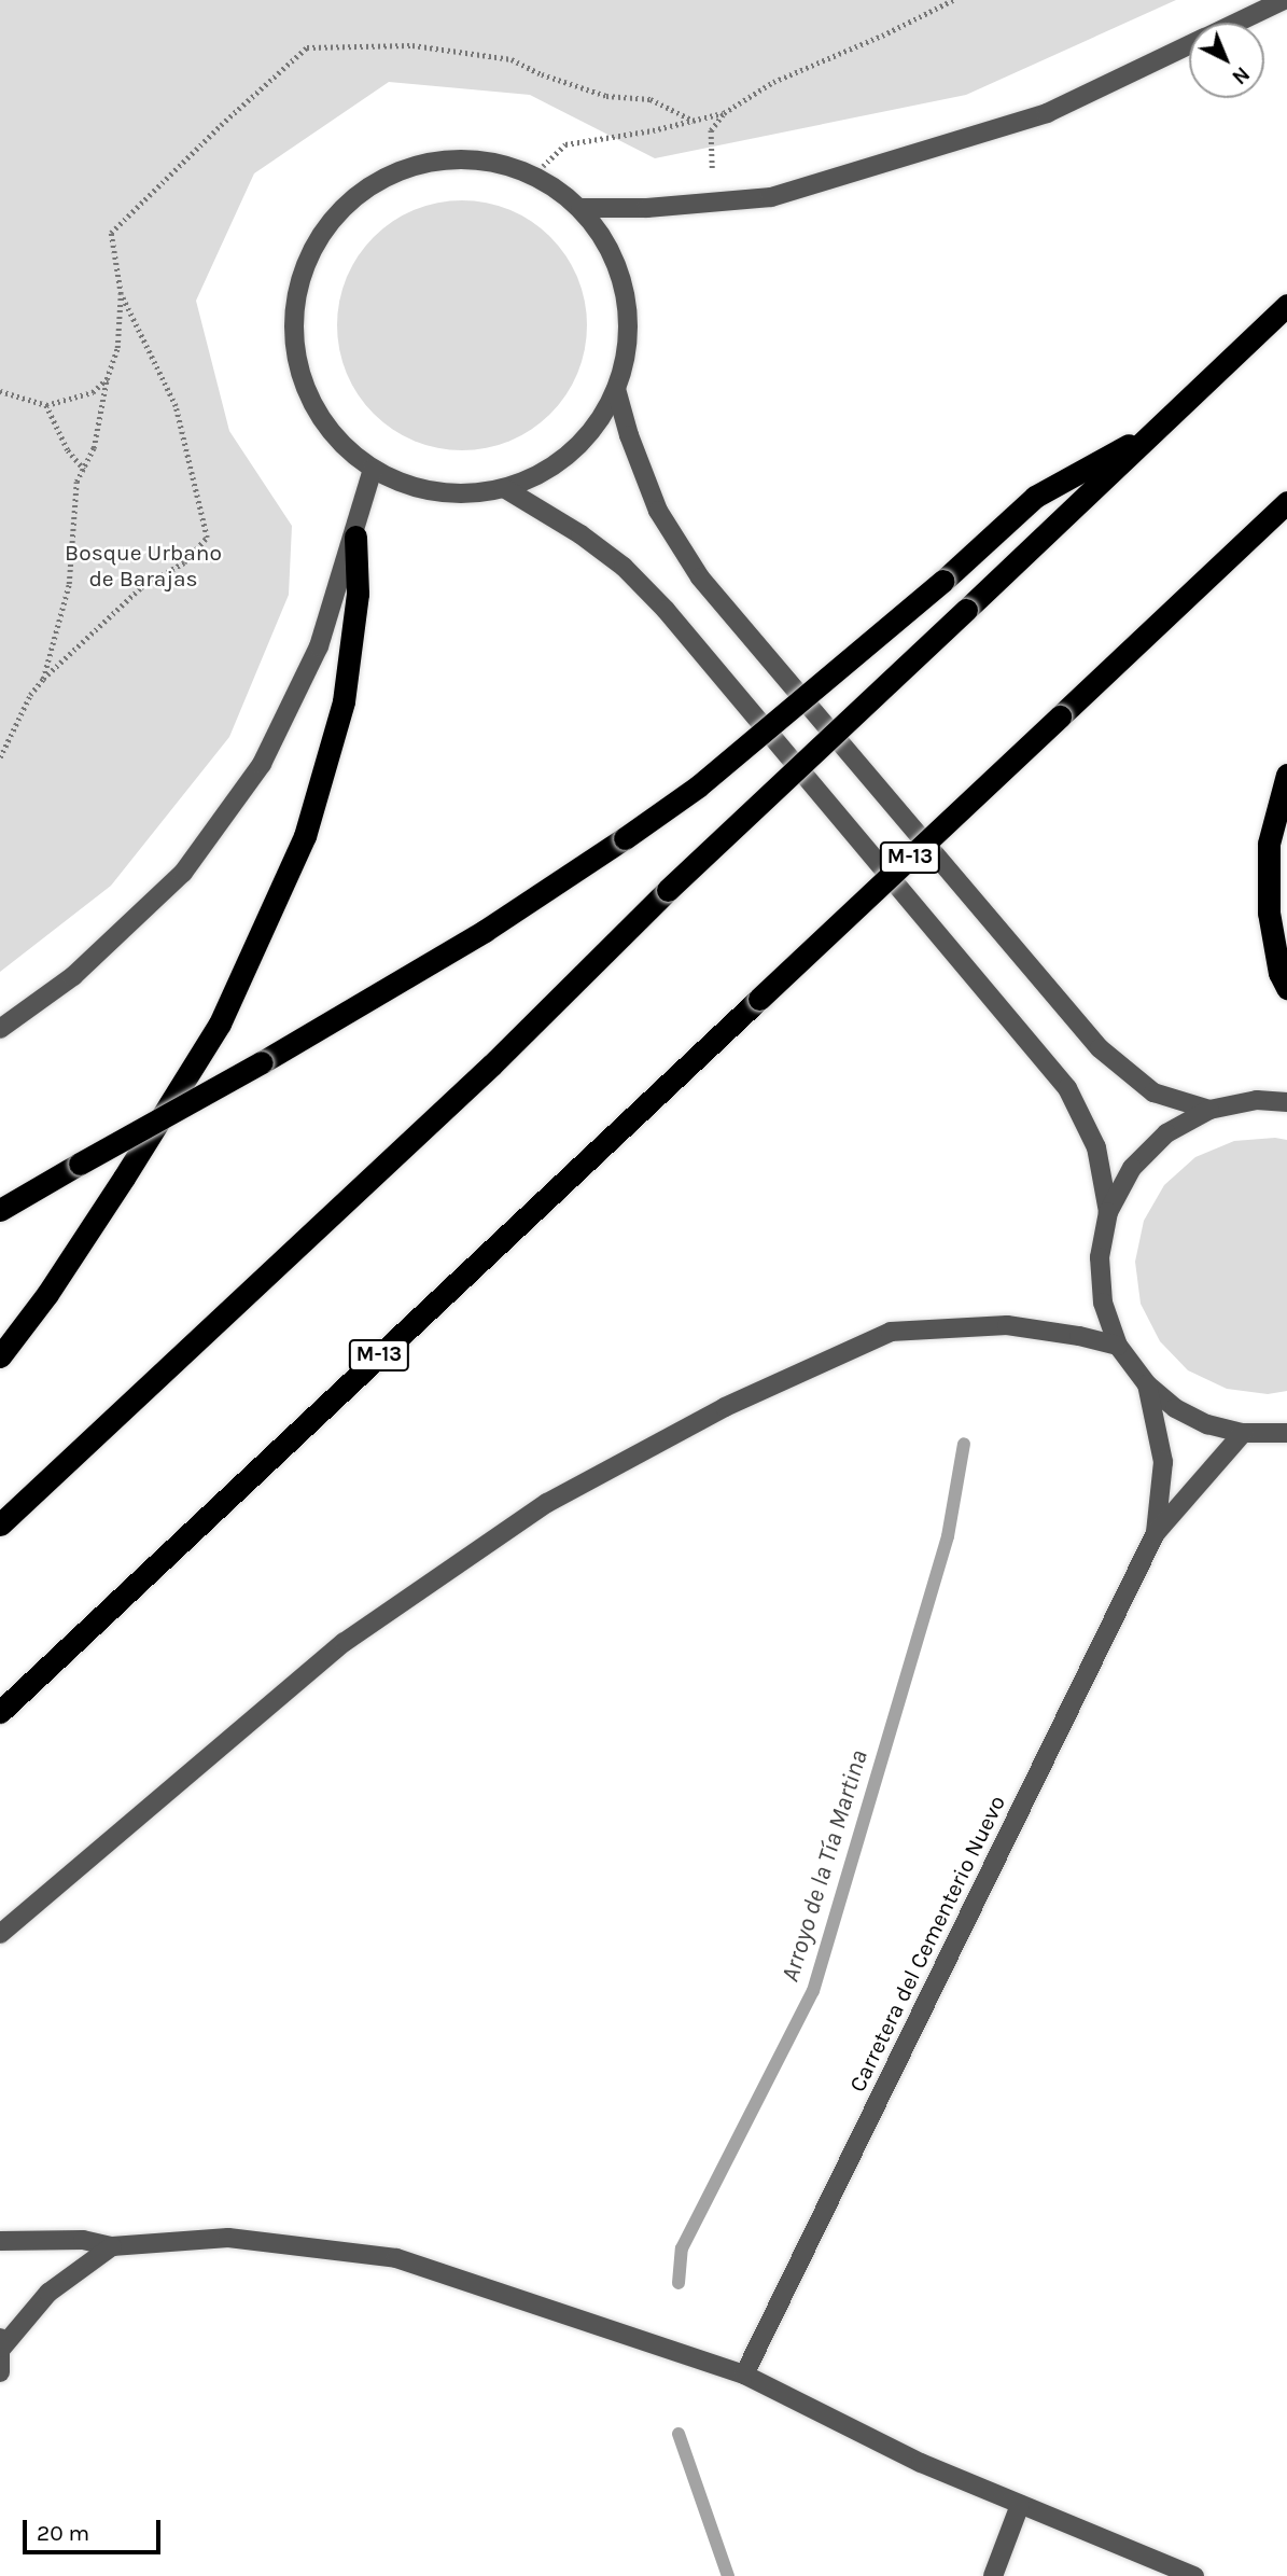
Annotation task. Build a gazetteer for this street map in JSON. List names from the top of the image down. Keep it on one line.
{"streets":{"highway":["M-13"],"street":["Carretera del Cementerio Nuevo"]},"water":["Arroyo de la Tía Martina"],"parks":["Bosque Urbano de Barajas"],"scale_bar":"20 m","north":"bottom right"}
